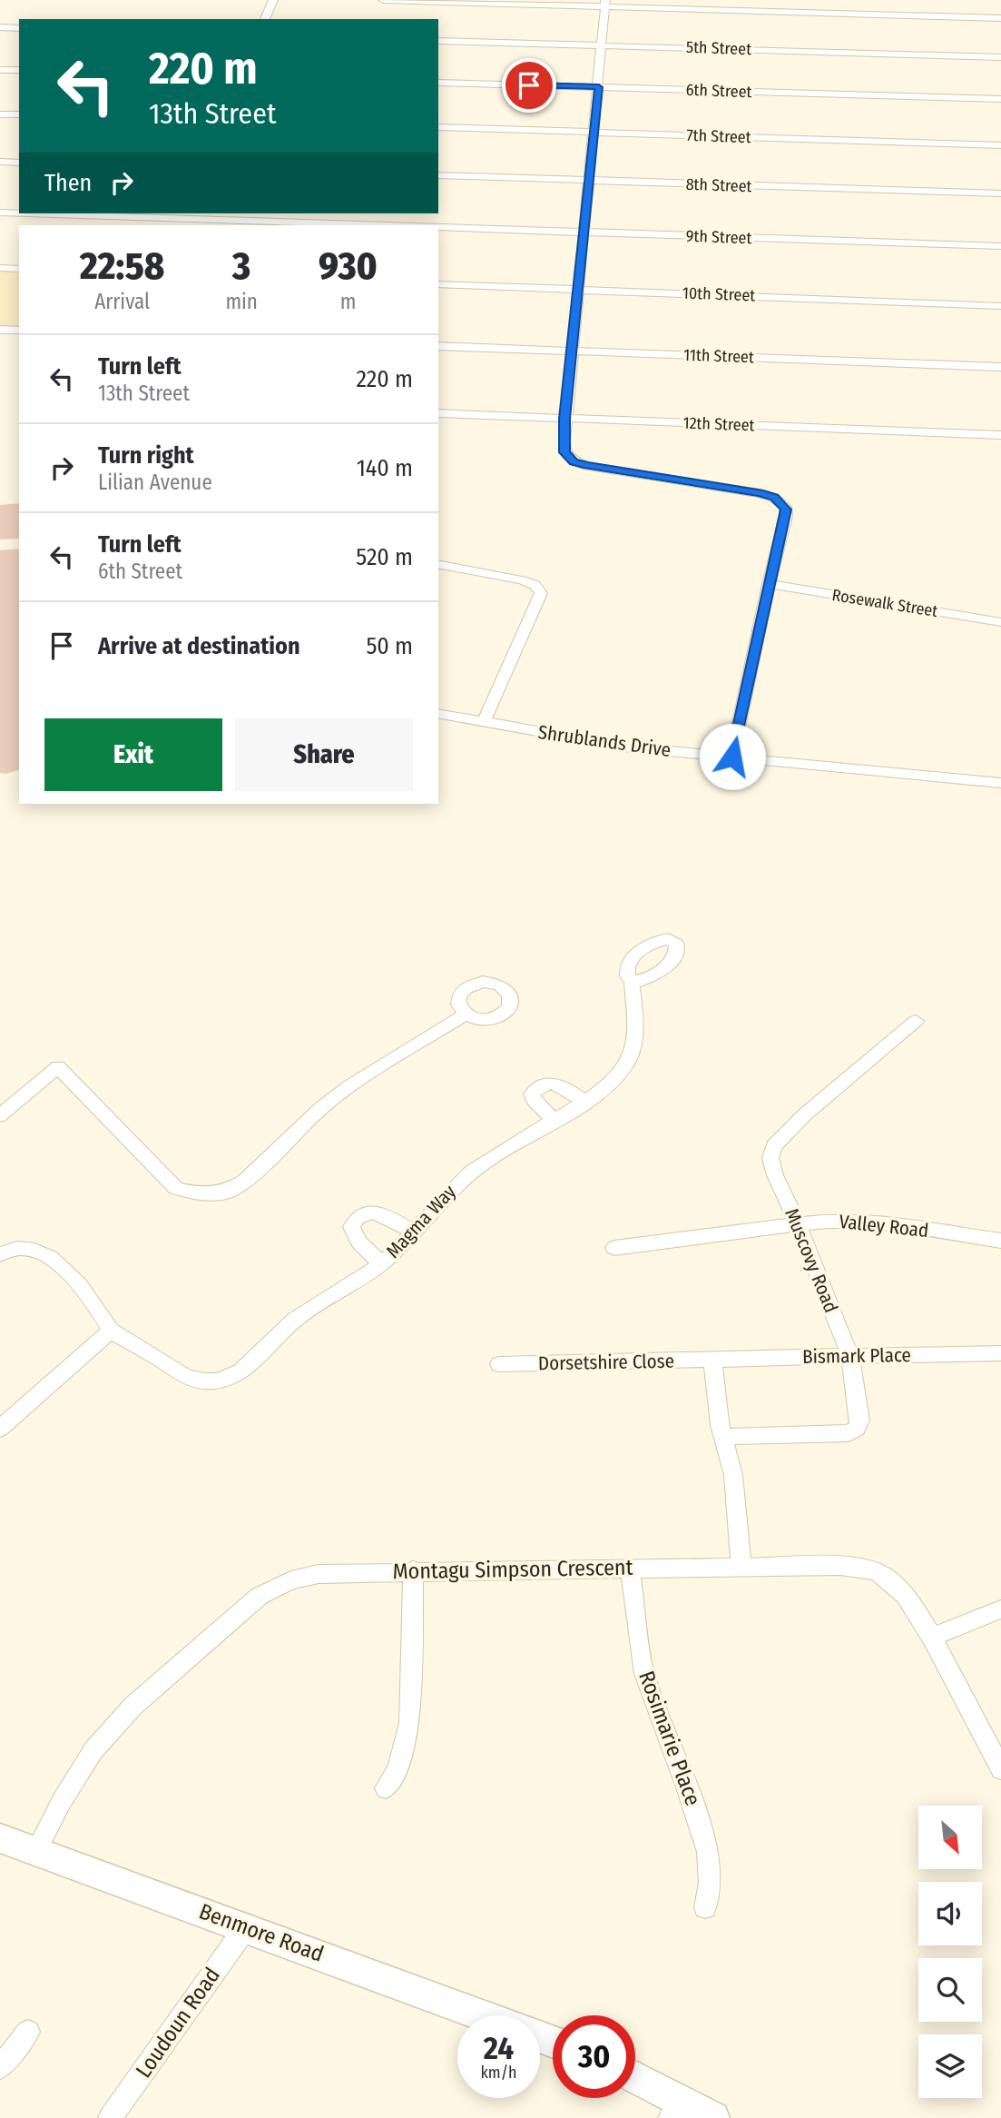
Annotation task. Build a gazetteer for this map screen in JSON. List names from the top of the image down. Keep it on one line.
{"streets":{"street":["5th Street","6th Street","7th Street","8th Street","9th Street","10th Street","11th Street","12th Street","Rosewalk Street","Shrublands Drive","Magma Way","Valley Road","Muscovy Road","Bismark Place","Dorsetshire Close","Montagu Simpson Crescent","Rosimarie Place","Benmore Road","Loudoun Road"]},"crossings":[["Valley Road","Muscovy Road"],["Muscovy Road","Bismark Place"],["Bismark Place","Dorsetshire Close"],["Montagu Simpson Crescent","Rosimarie Place"],["Montagu Simpson Crescent","Benmore Road"],["Benmore Road","Loudoun Road"]],"north":"bottom right","page":{"turn":["220 m","13th Street"],"then":"Then","eta":["22:58","Arrival","3","min","930","m"],"list":[{"name":"Turn left","note":"13th Street","value":"220 m"},{"name":"Turn right","note":"Lilian Avenue","value":"140 m"},{"name":"Turn left","note":"6th Street","value":"520 m"},{"name":"Arrive at destination","value":"50 m"}],"buttons":["Exit","Share"],"speed":"24 km/h","limit":"30"}}
